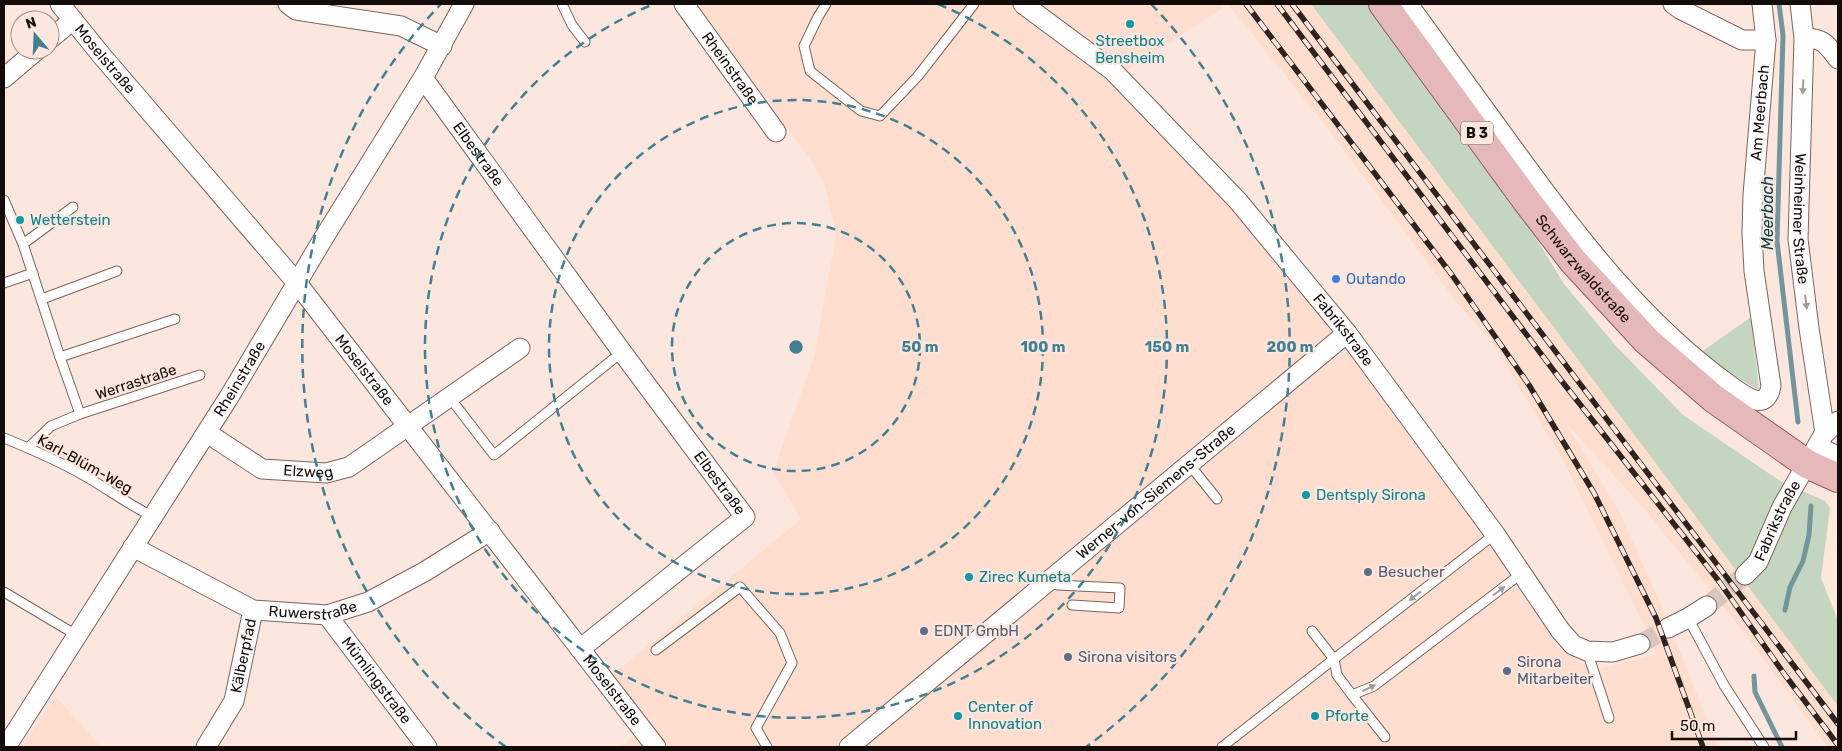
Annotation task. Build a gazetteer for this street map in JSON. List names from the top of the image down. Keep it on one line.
{"streets":{"main road":["B 3","Schwarzwaldstraße"],"street":["Moselstraße","Rheinstraße","Am Meerbach","Elbestraße","Weinheimer Straße","Fabrikstraße","Elzweg","Werner-von-Siemens-Straße","Ruwerstraße","Kälberpfad","Mümlingstraße"],"lane":["Werrastraße","Karl-Blüm-Weg"]},"crossings":[["Moselstraße","Rheinstraße"],["Moselstraße","Elbestraße"],["Moselstraße","Elzweg"],["Moselstraße","Ruwerstraße"],["Rheinstraße","Elbestraße"],["Rheinstraße","Karl-Blüm-Weg"],["Rheinstraße","Elzweg"],["Rheinstraße","Ruwerstraße"],["Am Meerbach","Schwarzwaldstraße"],["Weinheimer Straße","Schwarzwaldstraße"],["Weinheimer Straße","Fabrikstraße"],["Schwarzwaldstraße","Fabrikstraße"],["Fabrikstraße","Werner-von-Siemens-Straße"],["Werrastraße","Karl-Blüm-Weg"],["Ruwerstraße","Kälberpfad"],["Ruwerstraße","Mümlingstraße"]],"one_way":["Weinheimer Straße"],"water":["Meerbach"],"places":["Streetbox Bensheim","Wetterstein","Outando","Dentsply Sirona","Besucher","Zirec Kumeta","EDNT GmbH","Sirona visitors","Sirona Mitarbeiter","Center of Innovation","Pforte"],"scale_bar":"50 m","north":"top","rings":["50 m","100 m","150 m","200 m"]}
